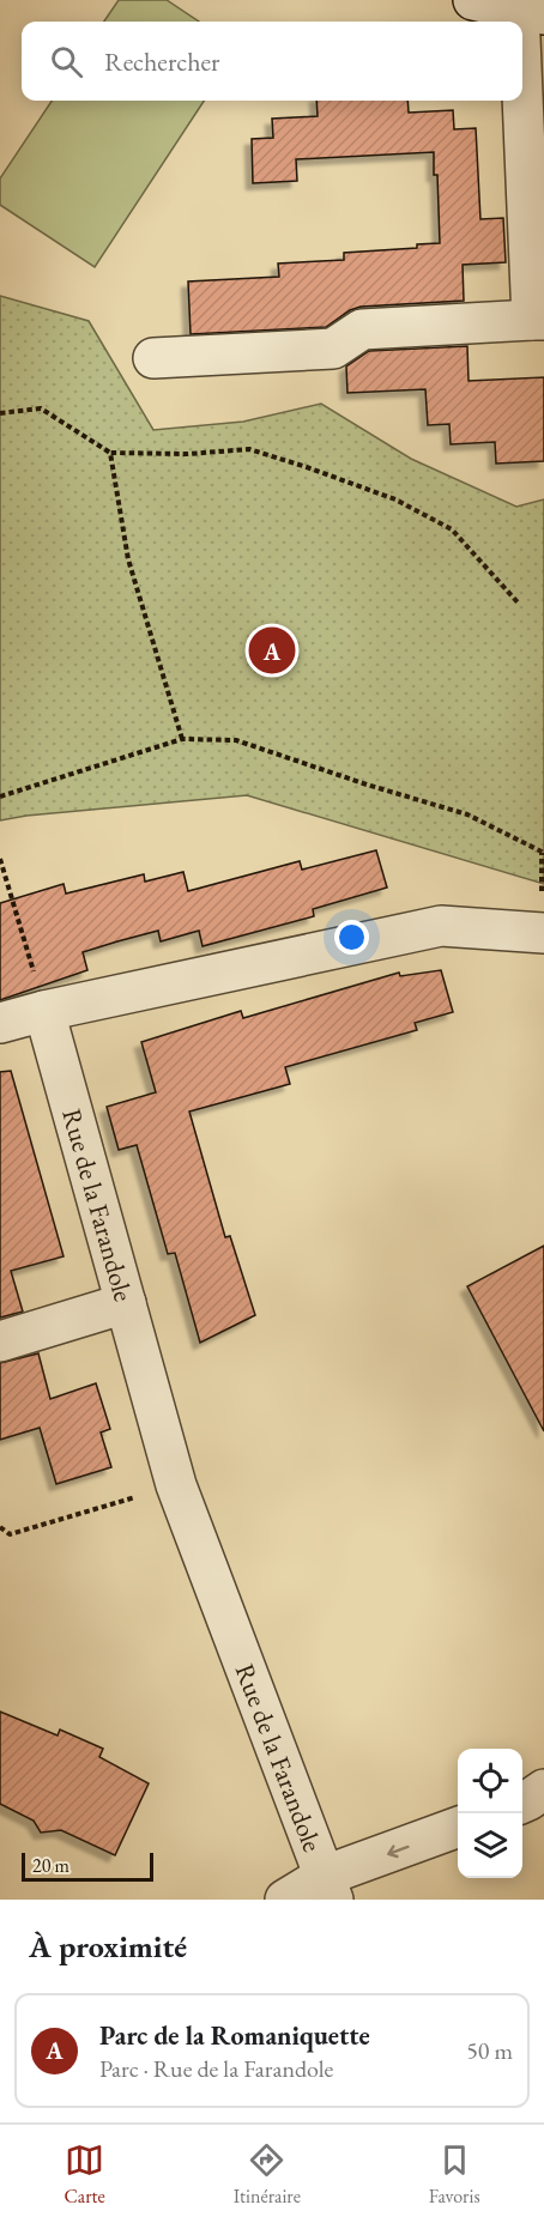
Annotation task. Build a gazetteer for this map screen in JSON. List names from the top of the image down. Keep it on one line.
{"streets":{"street":["Rue de la Farandole"]},"scale_bar":"20 m","page":{"search":"Rechercher","pins":"A","scale":"20 m","heading":"À proximité","list":[{"mark":"A","name":"Parc de la Romaniquette","note":"Parc · Rue de la Farandole","value":"50 m"}],"nav":["Carte","Itinéraire","Favoris"]}}
